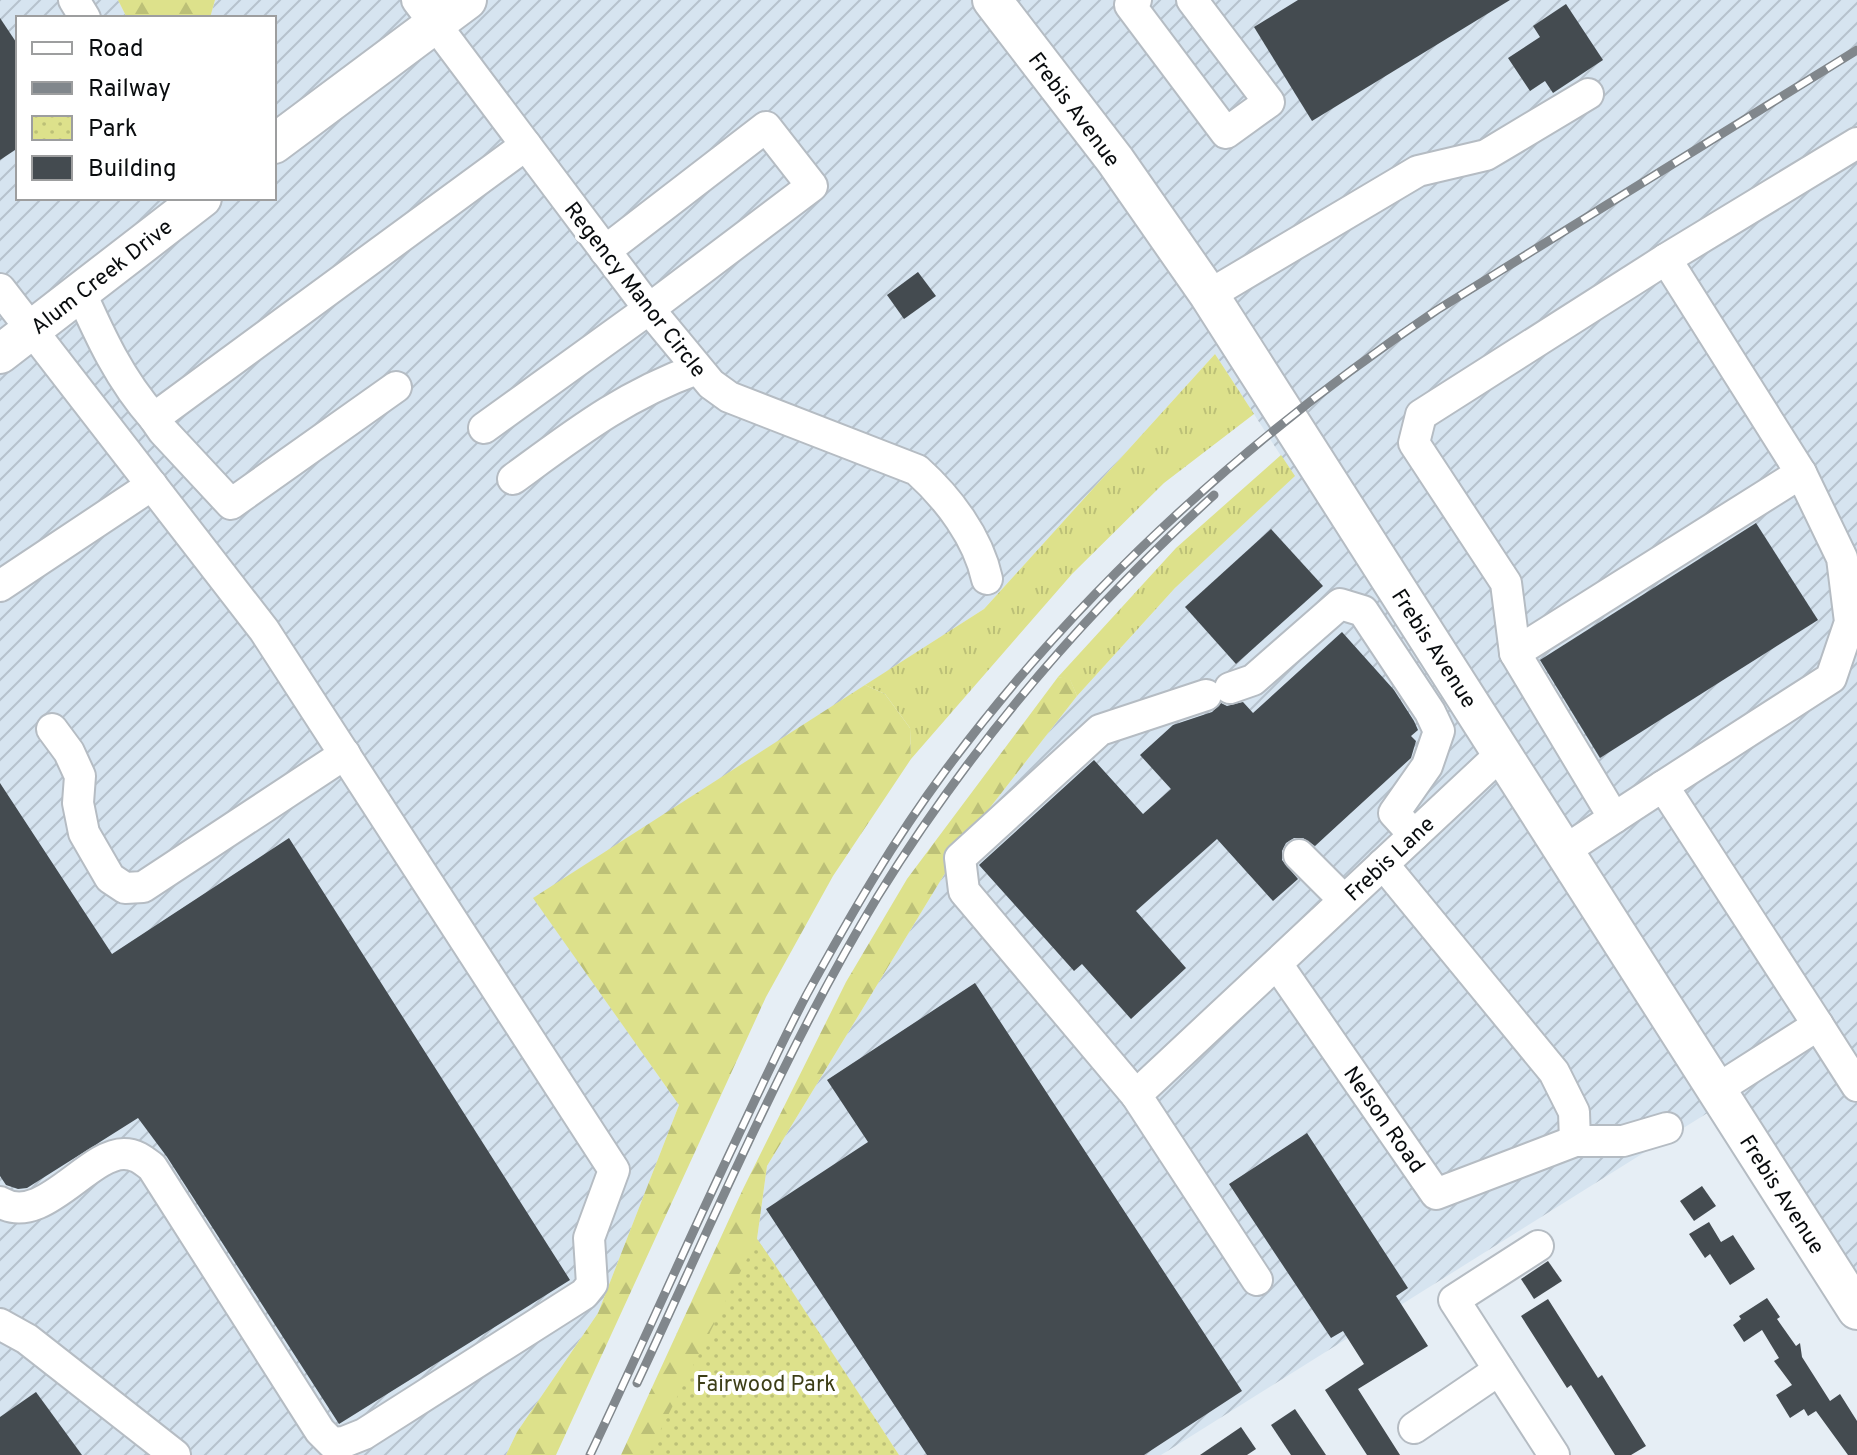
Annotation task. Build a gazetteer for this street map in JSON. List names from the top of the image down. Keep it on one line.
{"streets":{"main road":["Frebis Avenue","Alum Creek Drive"],"street":["Regency Manor Circle","Frebis Lane","Nelson Road"]},"crossings":[["Frebis Avenue","Frebis Lane"],["Frebis Lane","Nelson Road"]],"parks":["Fairwood Park"],"legend":["Road","Railway","Park","Building"]}
